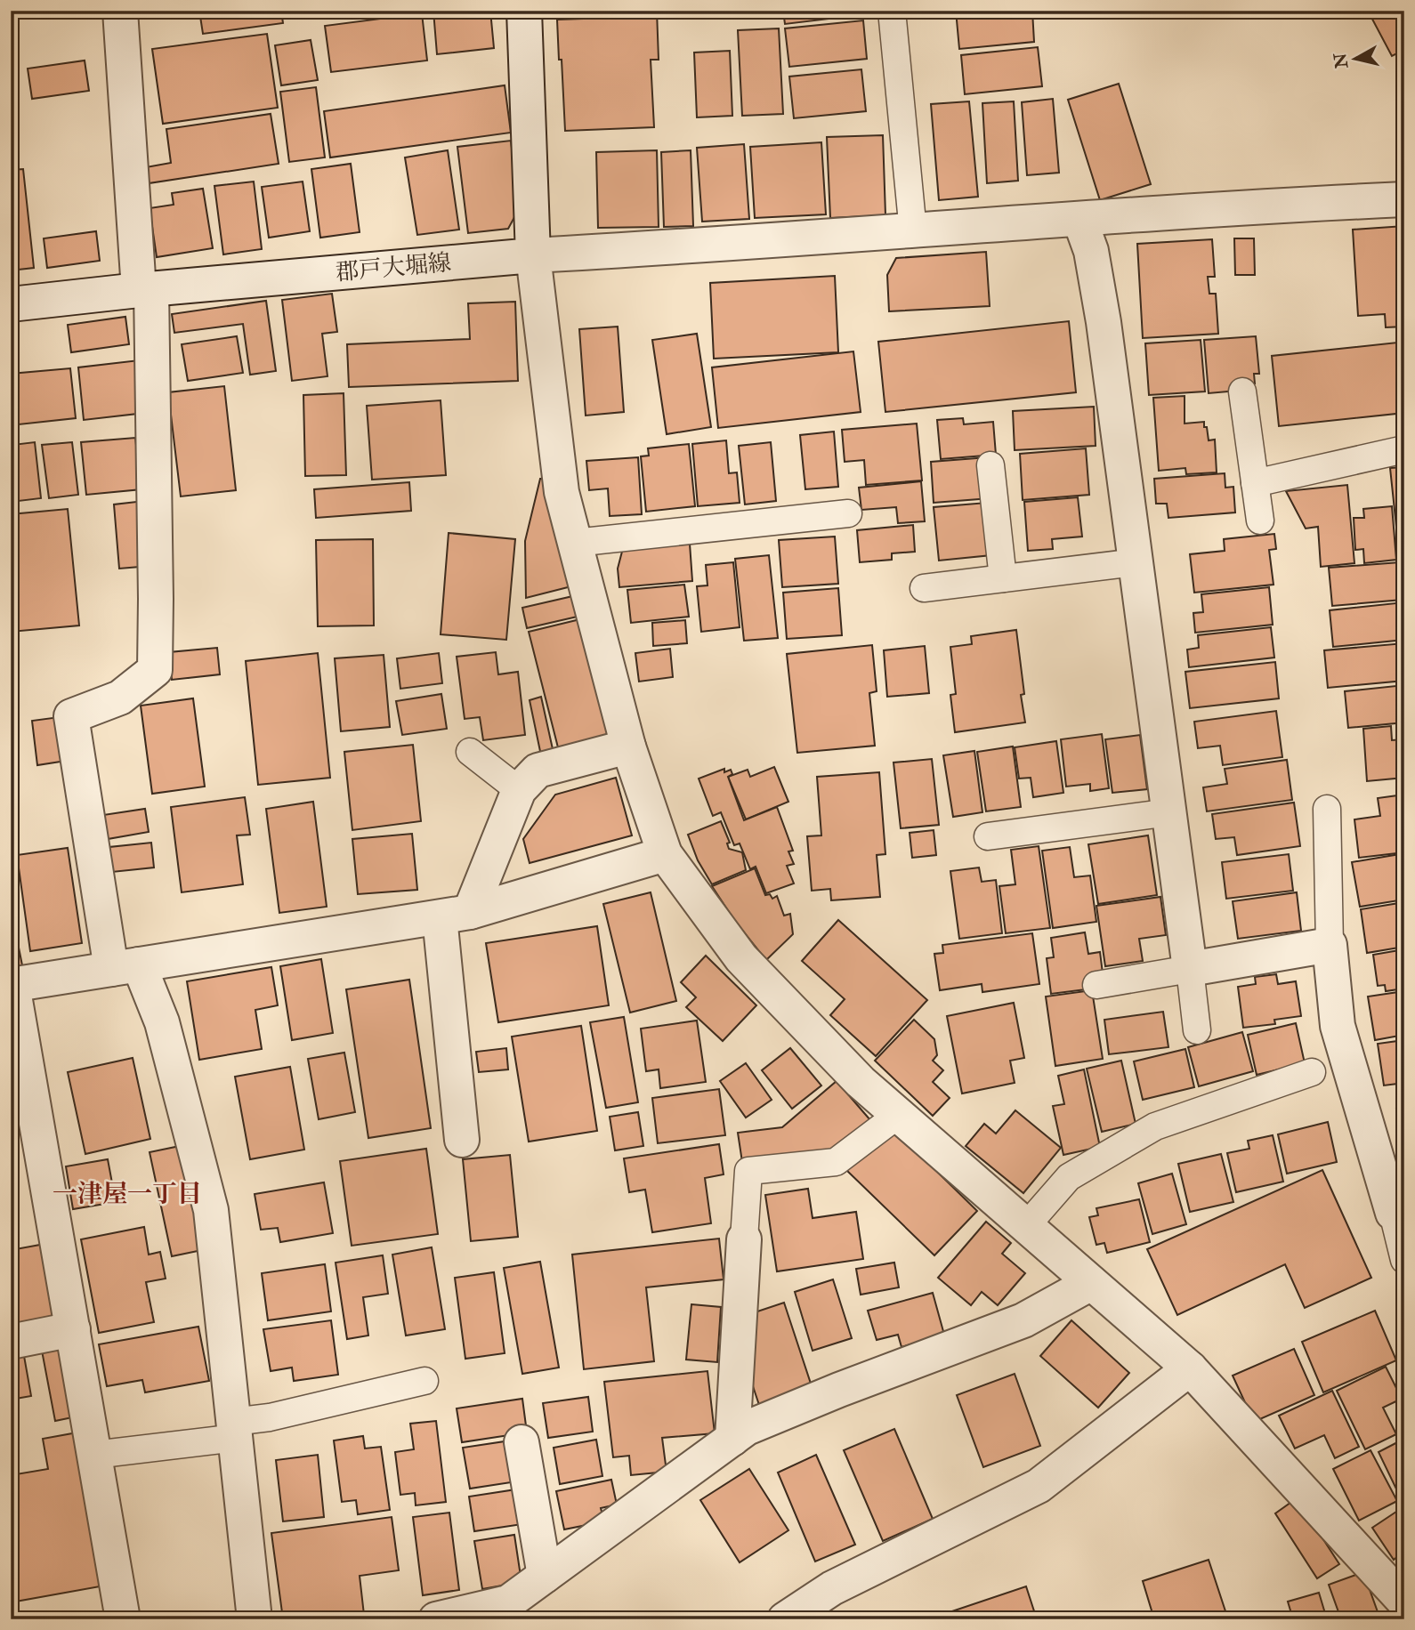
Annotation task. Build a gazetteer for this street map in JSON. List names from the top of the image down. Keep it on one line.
{"streets":{"street":["郡戸大堀線"]},"districts":["一津屋一丁目"],"north":"left"}
